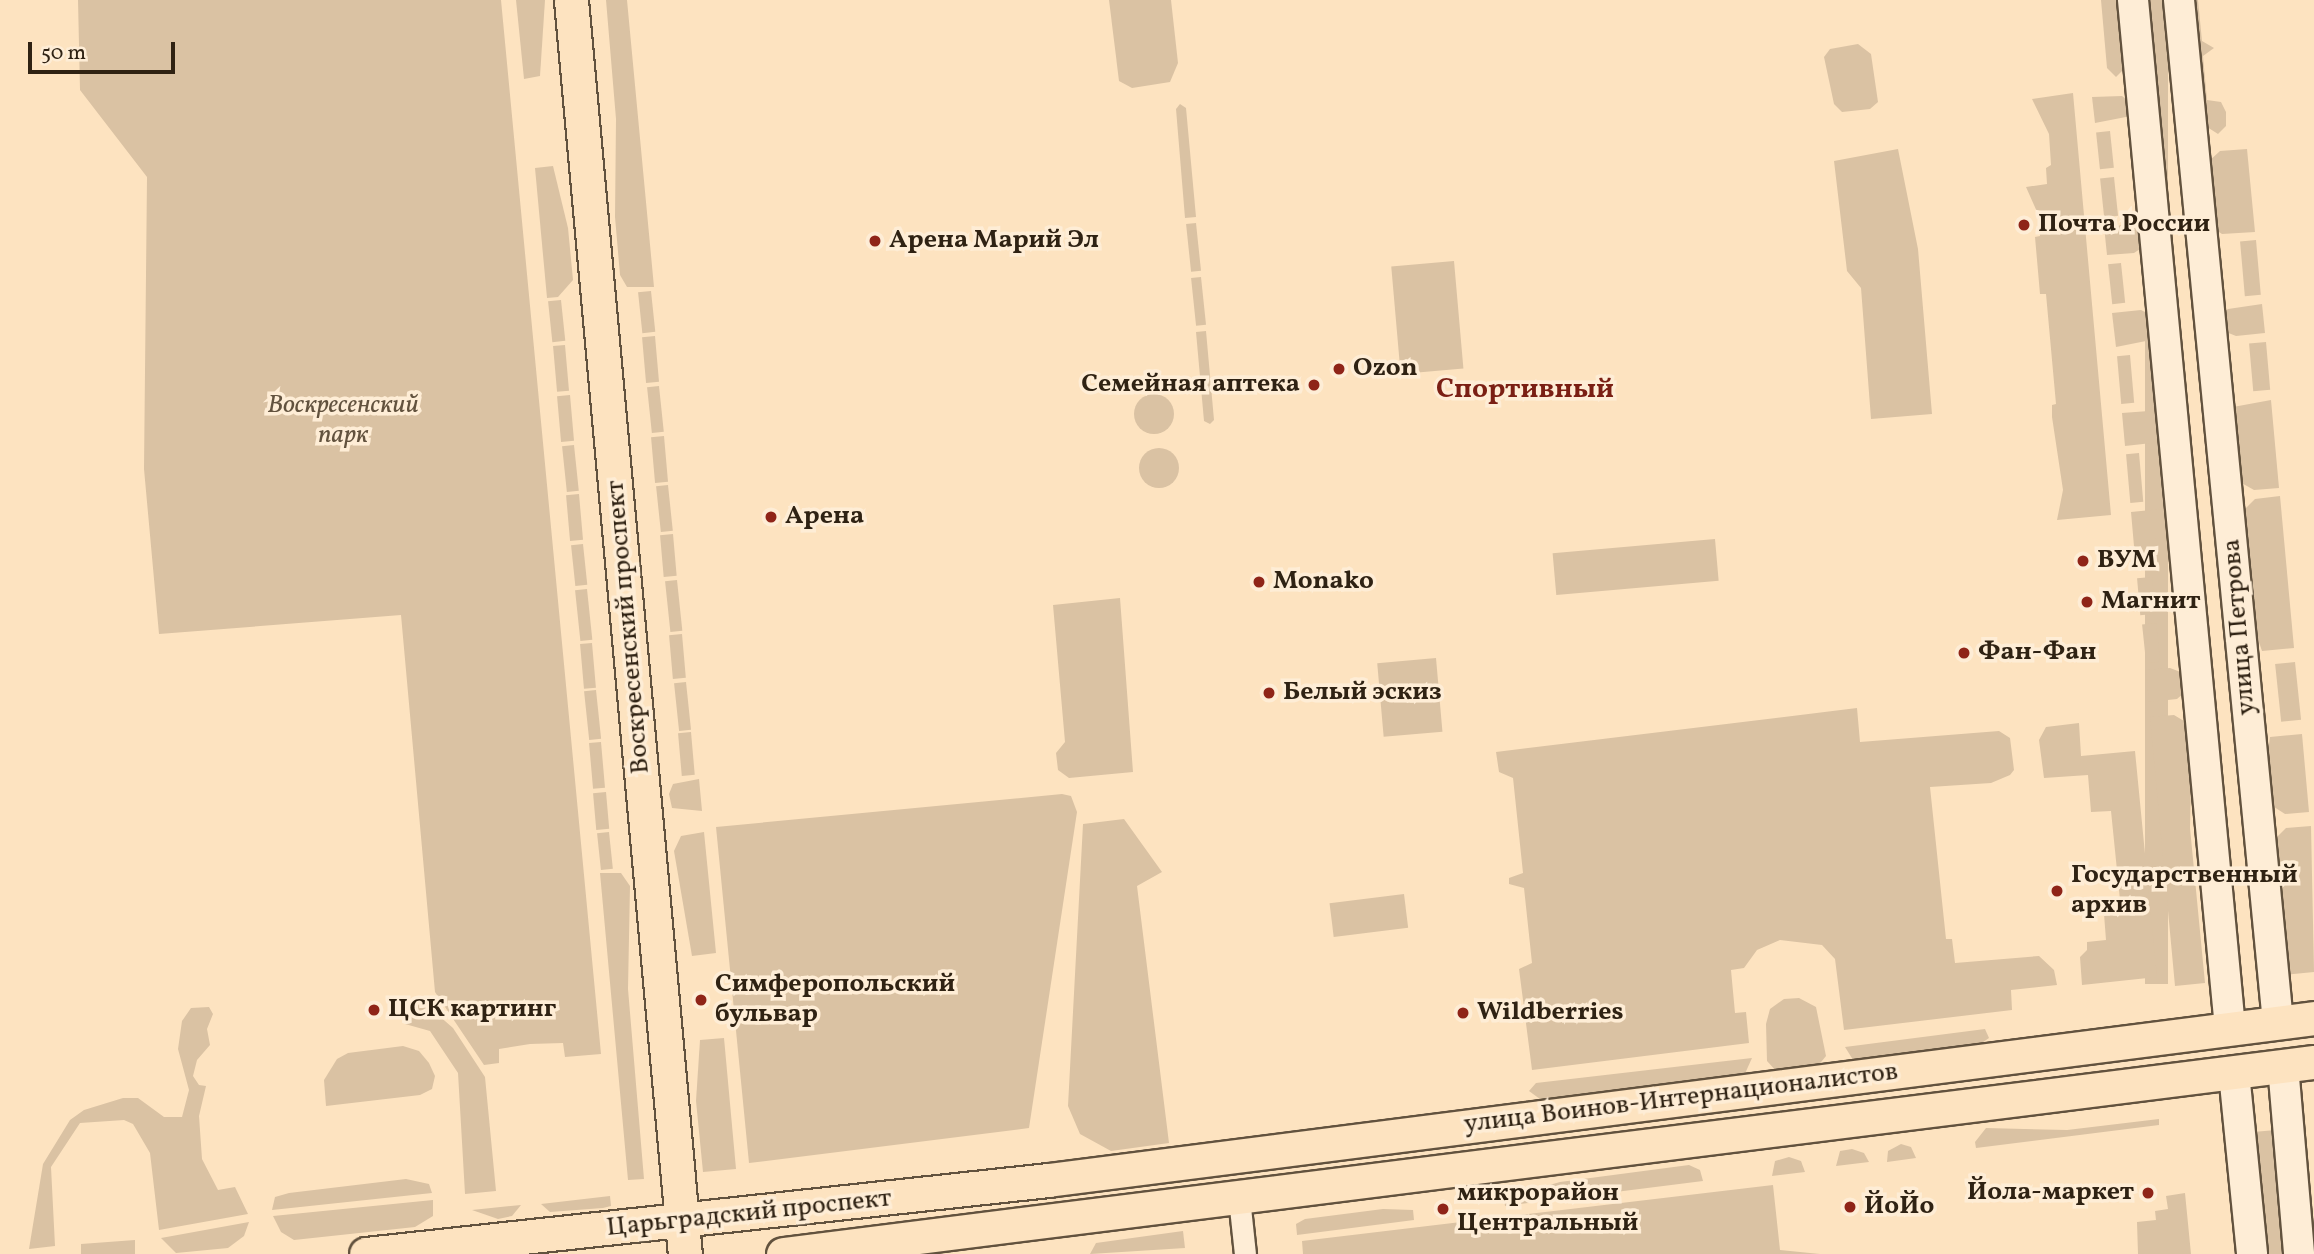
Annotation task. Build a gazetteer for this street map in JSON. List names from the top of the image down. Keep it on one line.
{"streets":{"main road":["Воскресенский проспект","улица Петрова","улица Воинов-Интернационалистов","Царьградский проспект"]},"crossings":[["Воскресенский проспект","Царьградский проспект"],["улица Петрова","улица Воинов-Интернационалистов"],["улица Воинов-Интернационалистов","Царьградский проспект"]],"districts":["Спортивный"],"parks":["Воскресенский парк"],"places":["Почта России","Арена Марий Эл","Ozon","Семейная аптека","Арена","ВУМ","Monako","Магнит","Фан-Фан","Белый эскиз","Государственный архив","Симферопольский бульвар","ЦСК картинг","Wildberries","Йола-маркет","ЙоЙо","микрорайон Центральный"],"scale_bar":"50 m"}
